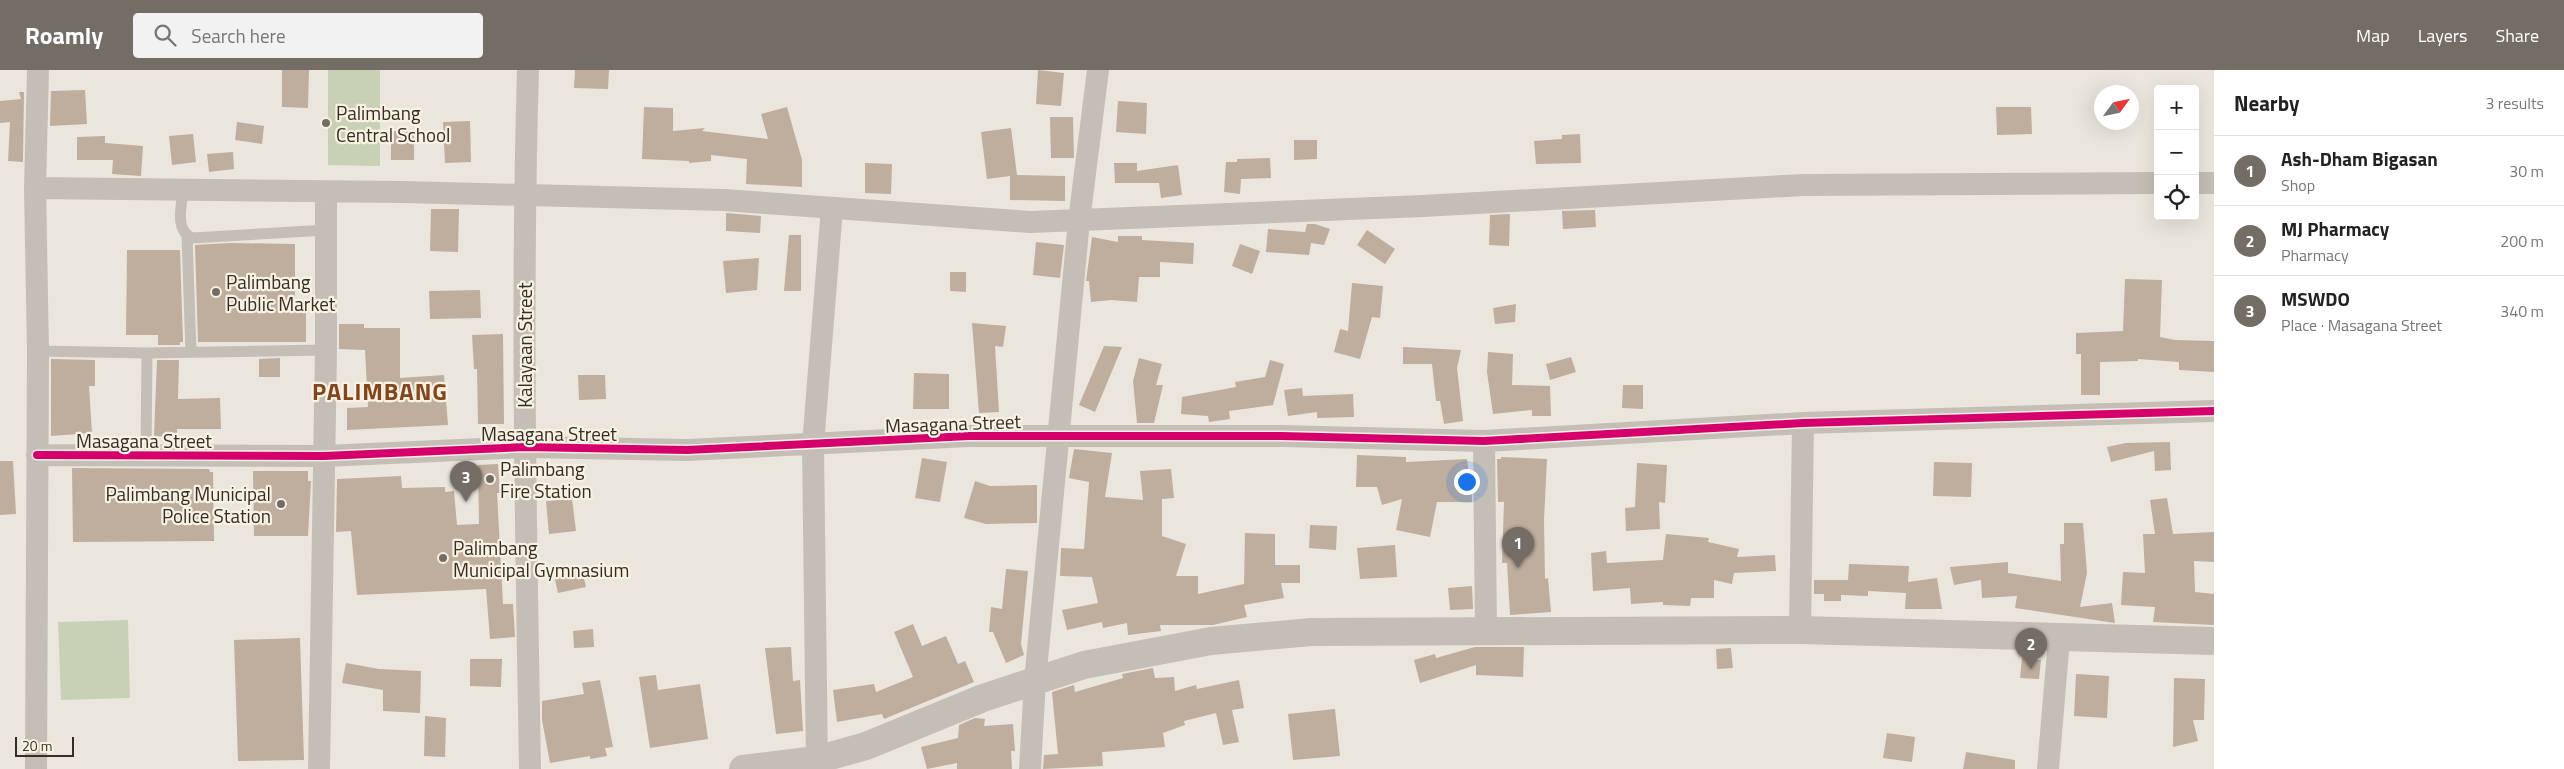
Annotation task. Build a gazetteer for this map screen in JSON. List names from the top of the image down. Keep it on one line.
{"streets":{"street":["Kalayaan Street","Masagana Street"]},"crossings":[["Kalayaan Street","Masagana Street"]],"districts":["PALIMBANG"],"places":["Palimbang Central School","Palimbang Public Market","Palimbang Fire Station","Palimbang Municipal Police Station","Palimbang Municipal Gymnasium"],"scale_bar":"20 m","north":"top right","page":{"header":"Roamly","search":"Search here","nav":["Map","Layers","Share"],"heading":["Nearby","3 results"],"map_buttons":["+","−"],"list":[{"mark":"1","name":"Ash-Dham Bigasan","note":"Shop","value":"30 m"},{"mark":"2","name":"MJ Pharmacy","note":"Pharmacy","value":"200 m"},{"mark":"3","name":"MSWDO","note":"Place · Masagana Street","value":"340 m"}],"pins":["3","1","2"],"scale":"20 m"}}
